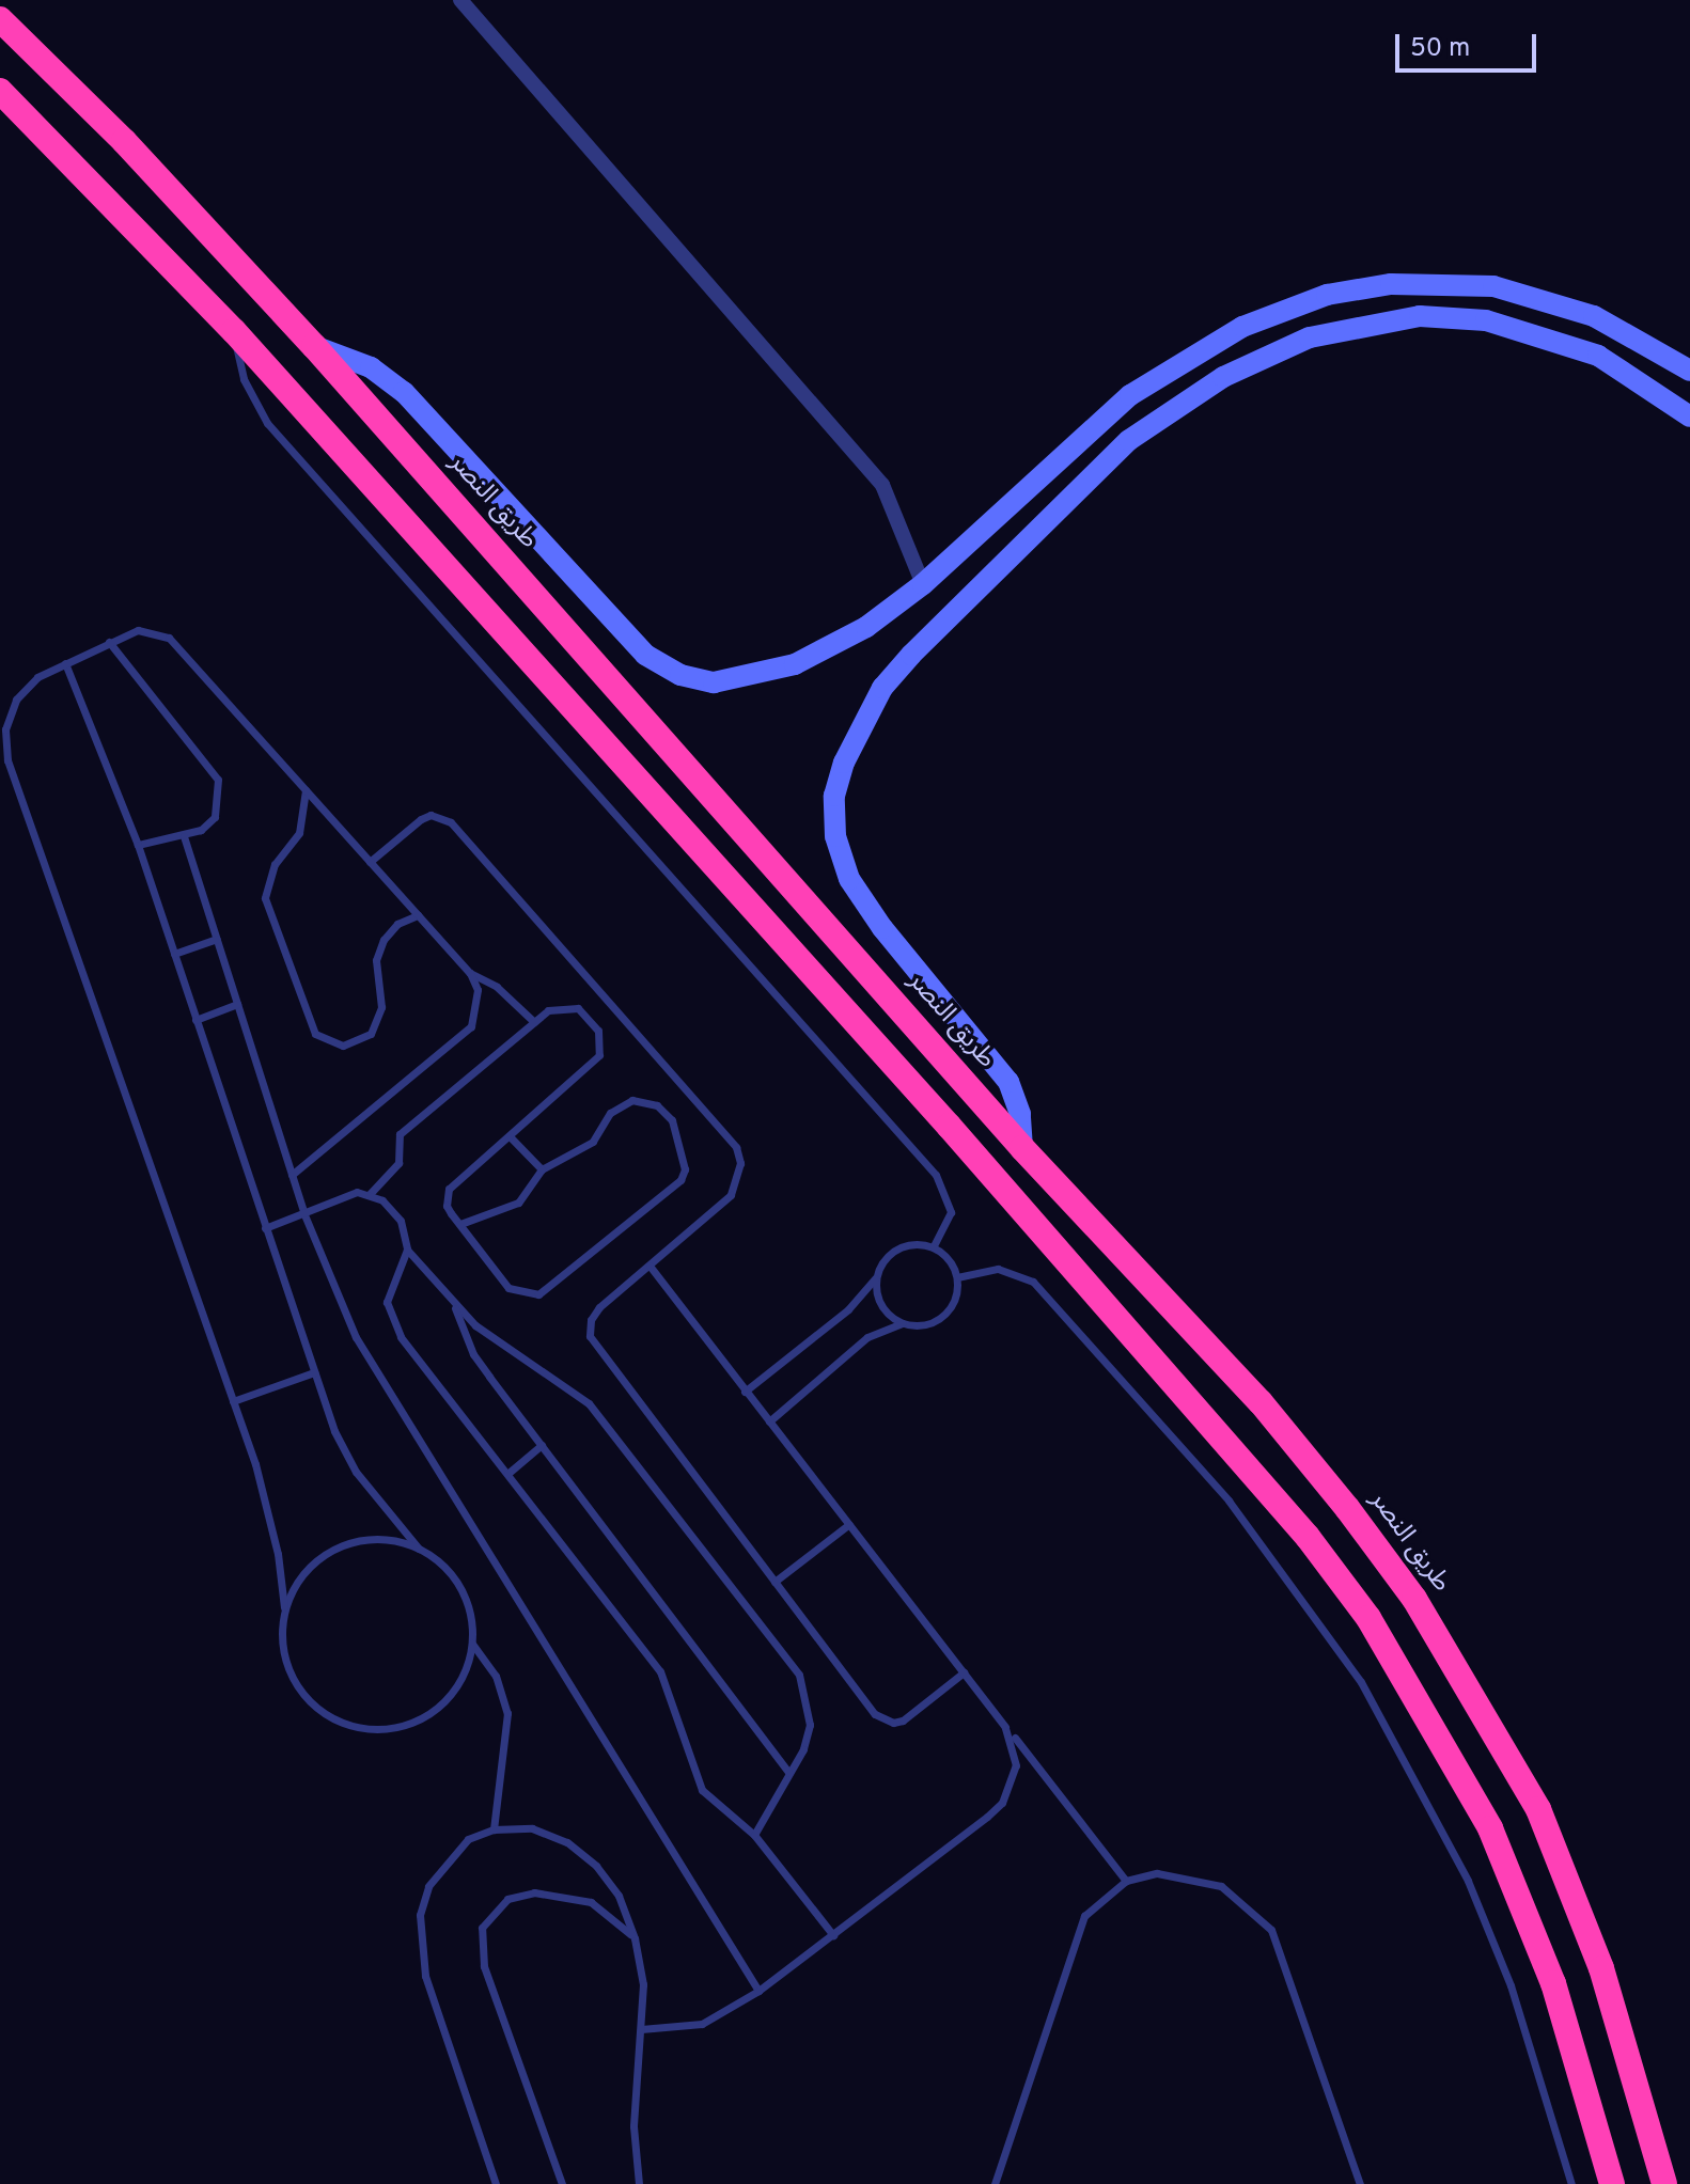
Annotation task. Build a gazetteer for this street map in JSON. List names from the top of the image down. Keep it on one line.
{"streets":{"highway":["طريق النصر"]},"scale_bar":"50 m"}
